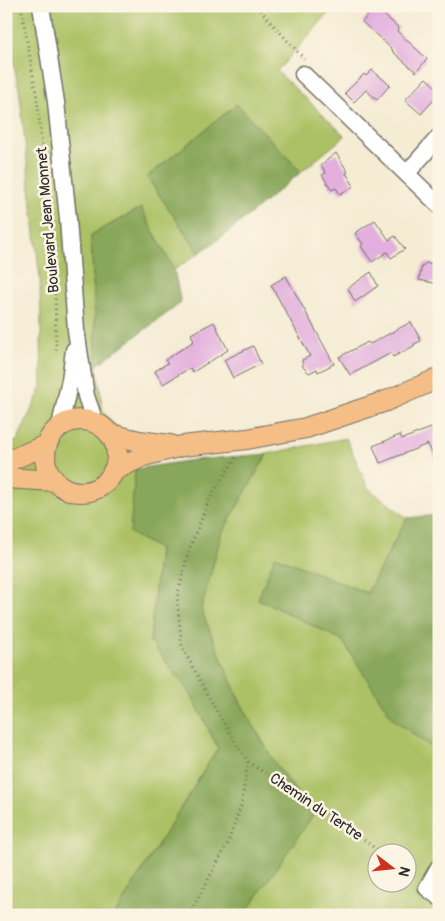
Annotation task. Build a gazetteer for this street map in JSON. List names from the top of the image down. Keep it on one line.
{"streets":{"street":["Boulevard Jean Monnet"],"path":["Chemin du Tertre"]},"north":"right"}
